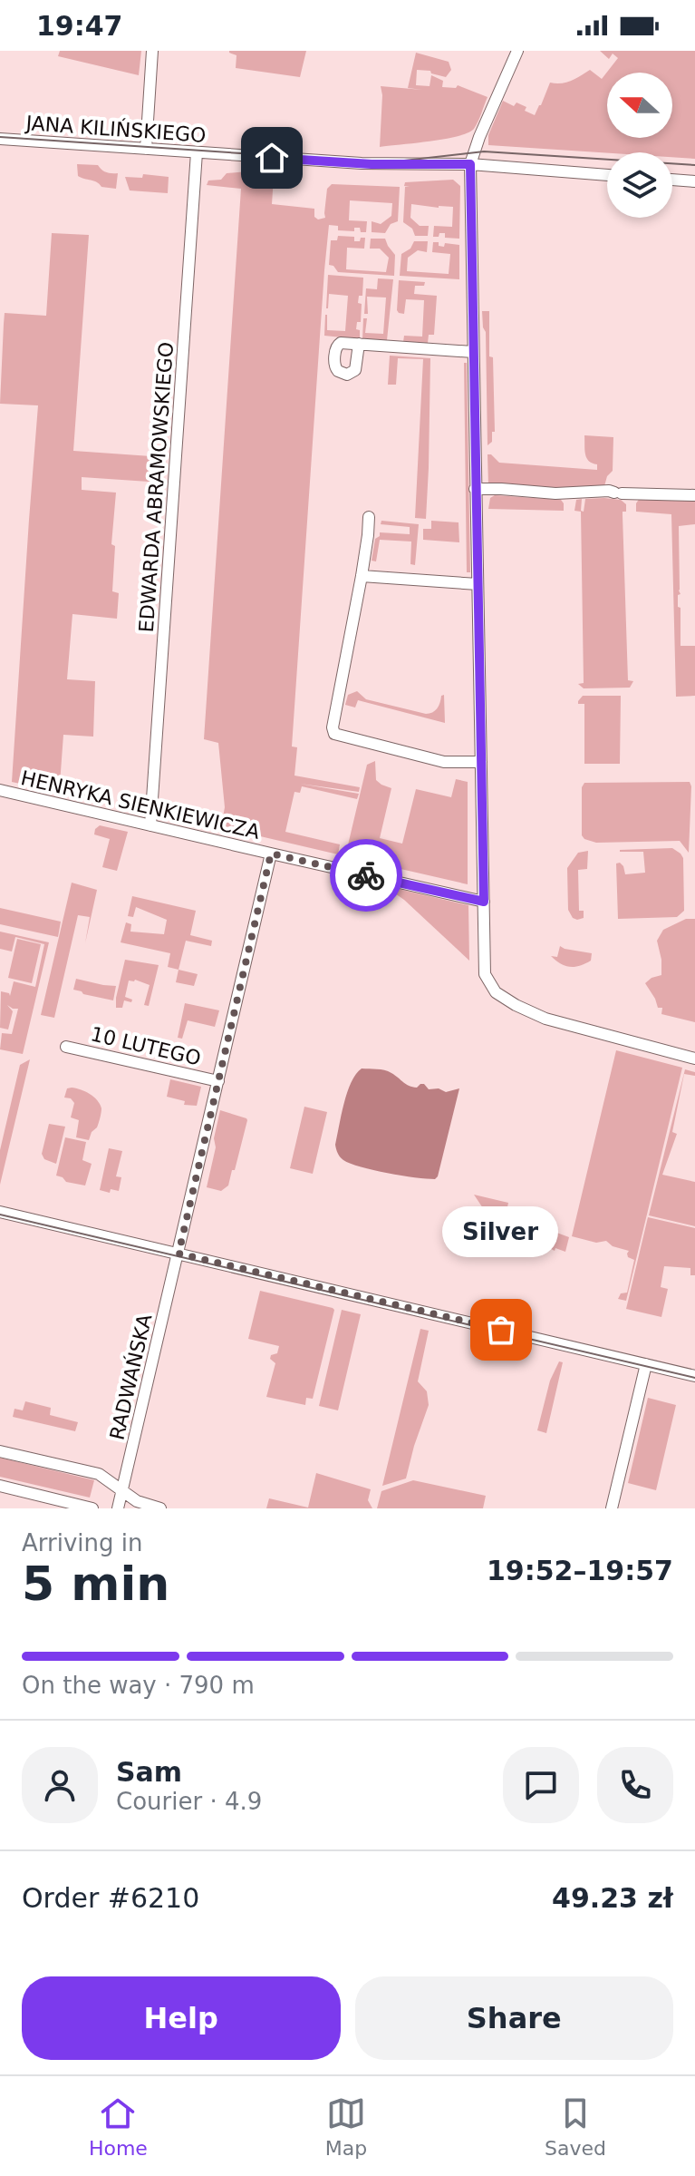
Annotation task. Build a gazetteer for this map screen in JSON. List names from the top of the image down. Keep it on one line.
{"streets":{"street":["JANA KILIŃSKIEGO","EDWARDA ABRAMOWSKIEGO","HENRYKA SIENKIEWICZA","10 LUTEGO","RADWAŃSKA"]},"crossings":[["JANA KILIŃSKIEGO","EDWARDA ABRAMOWSKIEGO"],["EDWARDA ABRAMOWSKIEGO","HENRYKA SIENKIEWICZA"],["HENRYKA SIENKIEWICZA","RADWAŃSKA"],["10 LUTEGO","RADWAŃSKA"]],"places":["Silver"],"north":"left","page":{"status":"19:47","bubble":"Silver","heading":["5 min","Arriving in","19:52–19:57"],"panel":["Sam","Courier · 4.9","Order #6210","49.23 zł"],"bar":"On the way · 790 m","buttons":["Help","Share"],"tabs":["Home","Map","Saved"]}}
